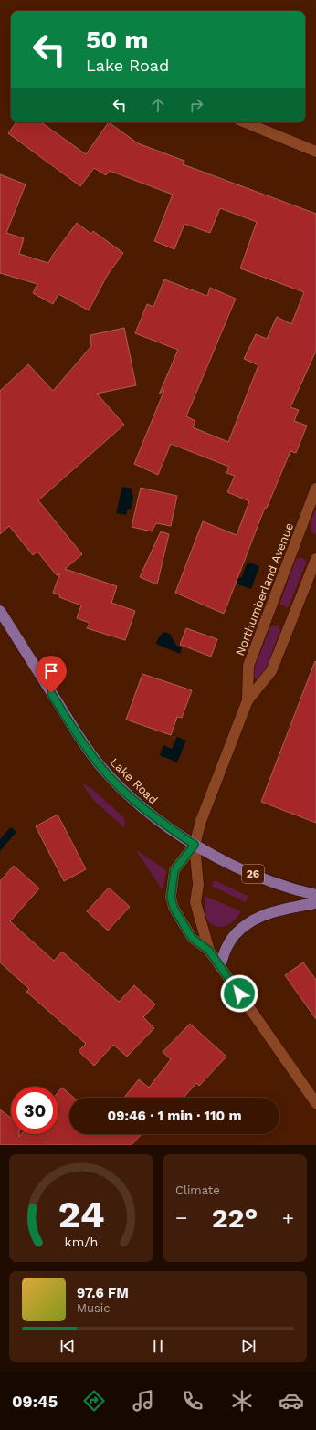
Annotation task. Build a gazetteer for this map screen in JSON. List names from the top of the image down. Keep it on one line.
{"streets":{"main road":["Lake Road","26"],"street":["Northumberland Avenue"]},"crossings":[["Northumberland Avenue","Lake Road"]],"page":{"turn":["50 m","Lake Road"],"limit":"30","trip":"09:46 · 1 min · 110 m","tile":"Climate","heat":["−","22°","+"],"song":["97.6 FM","Music"],"tabs":"09:45","gauge":["24","km/h"]}}
